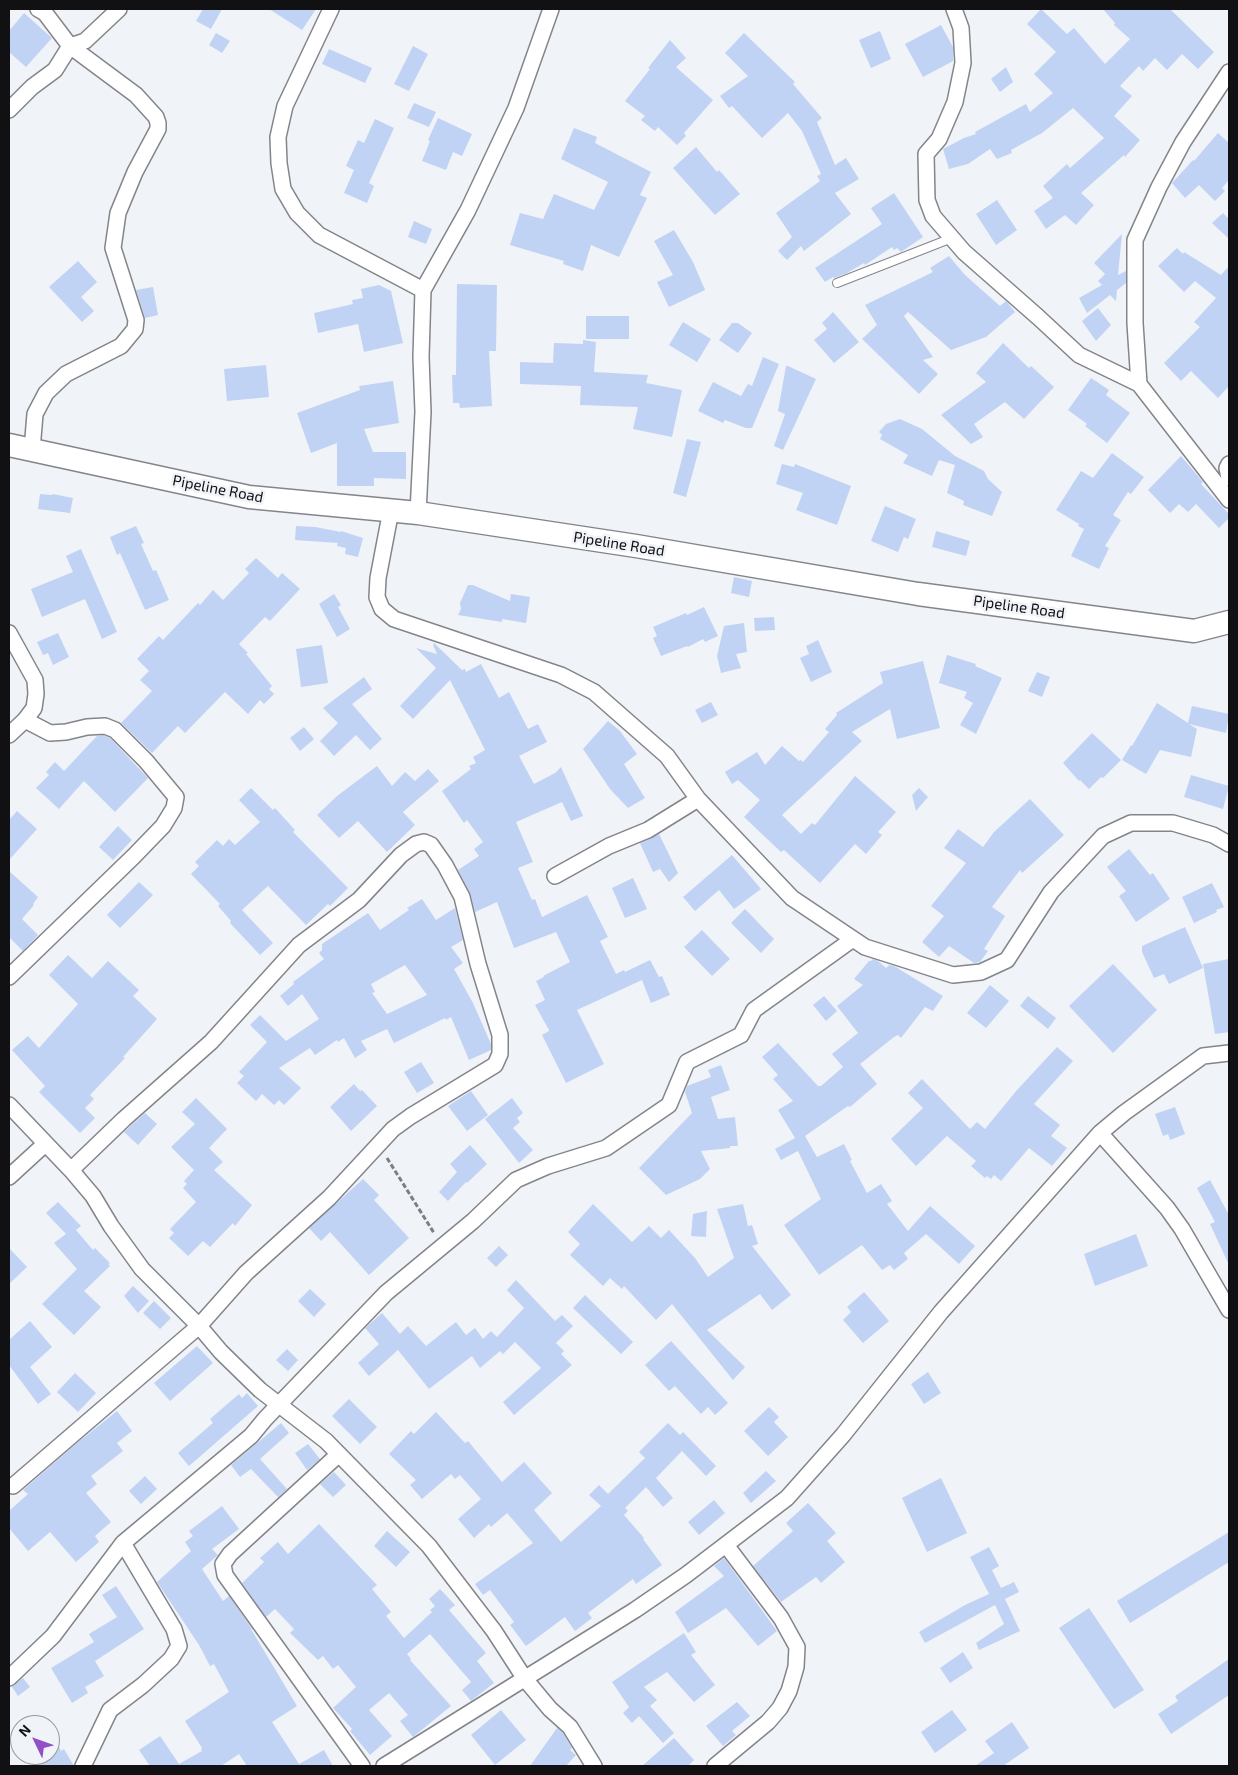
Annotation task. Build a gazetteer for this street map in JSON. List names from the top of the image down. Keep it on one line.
{"streets":{"street":["Pipeline Road"]},"north":"top left"}
